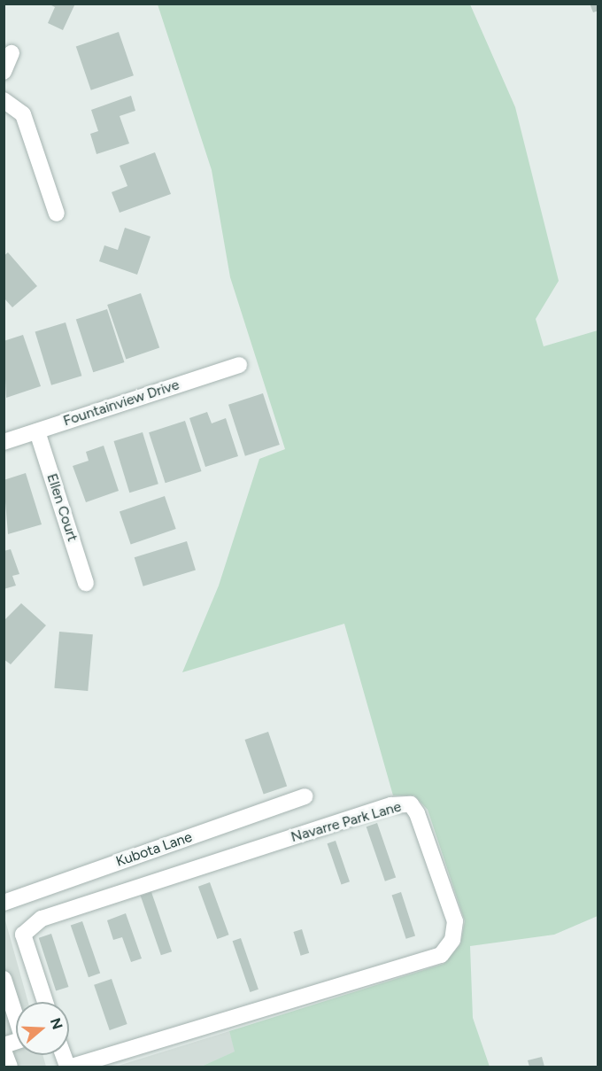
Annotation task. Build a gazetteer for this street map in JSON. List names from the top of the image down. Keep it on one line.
{"streets":{"street":["Fountainview Drive","Ellen Court","Navarre Park Lane","Kubota Lane"]},"crossings":[["Fountainview Drive","Ellen Court"]],"north":"right"}
